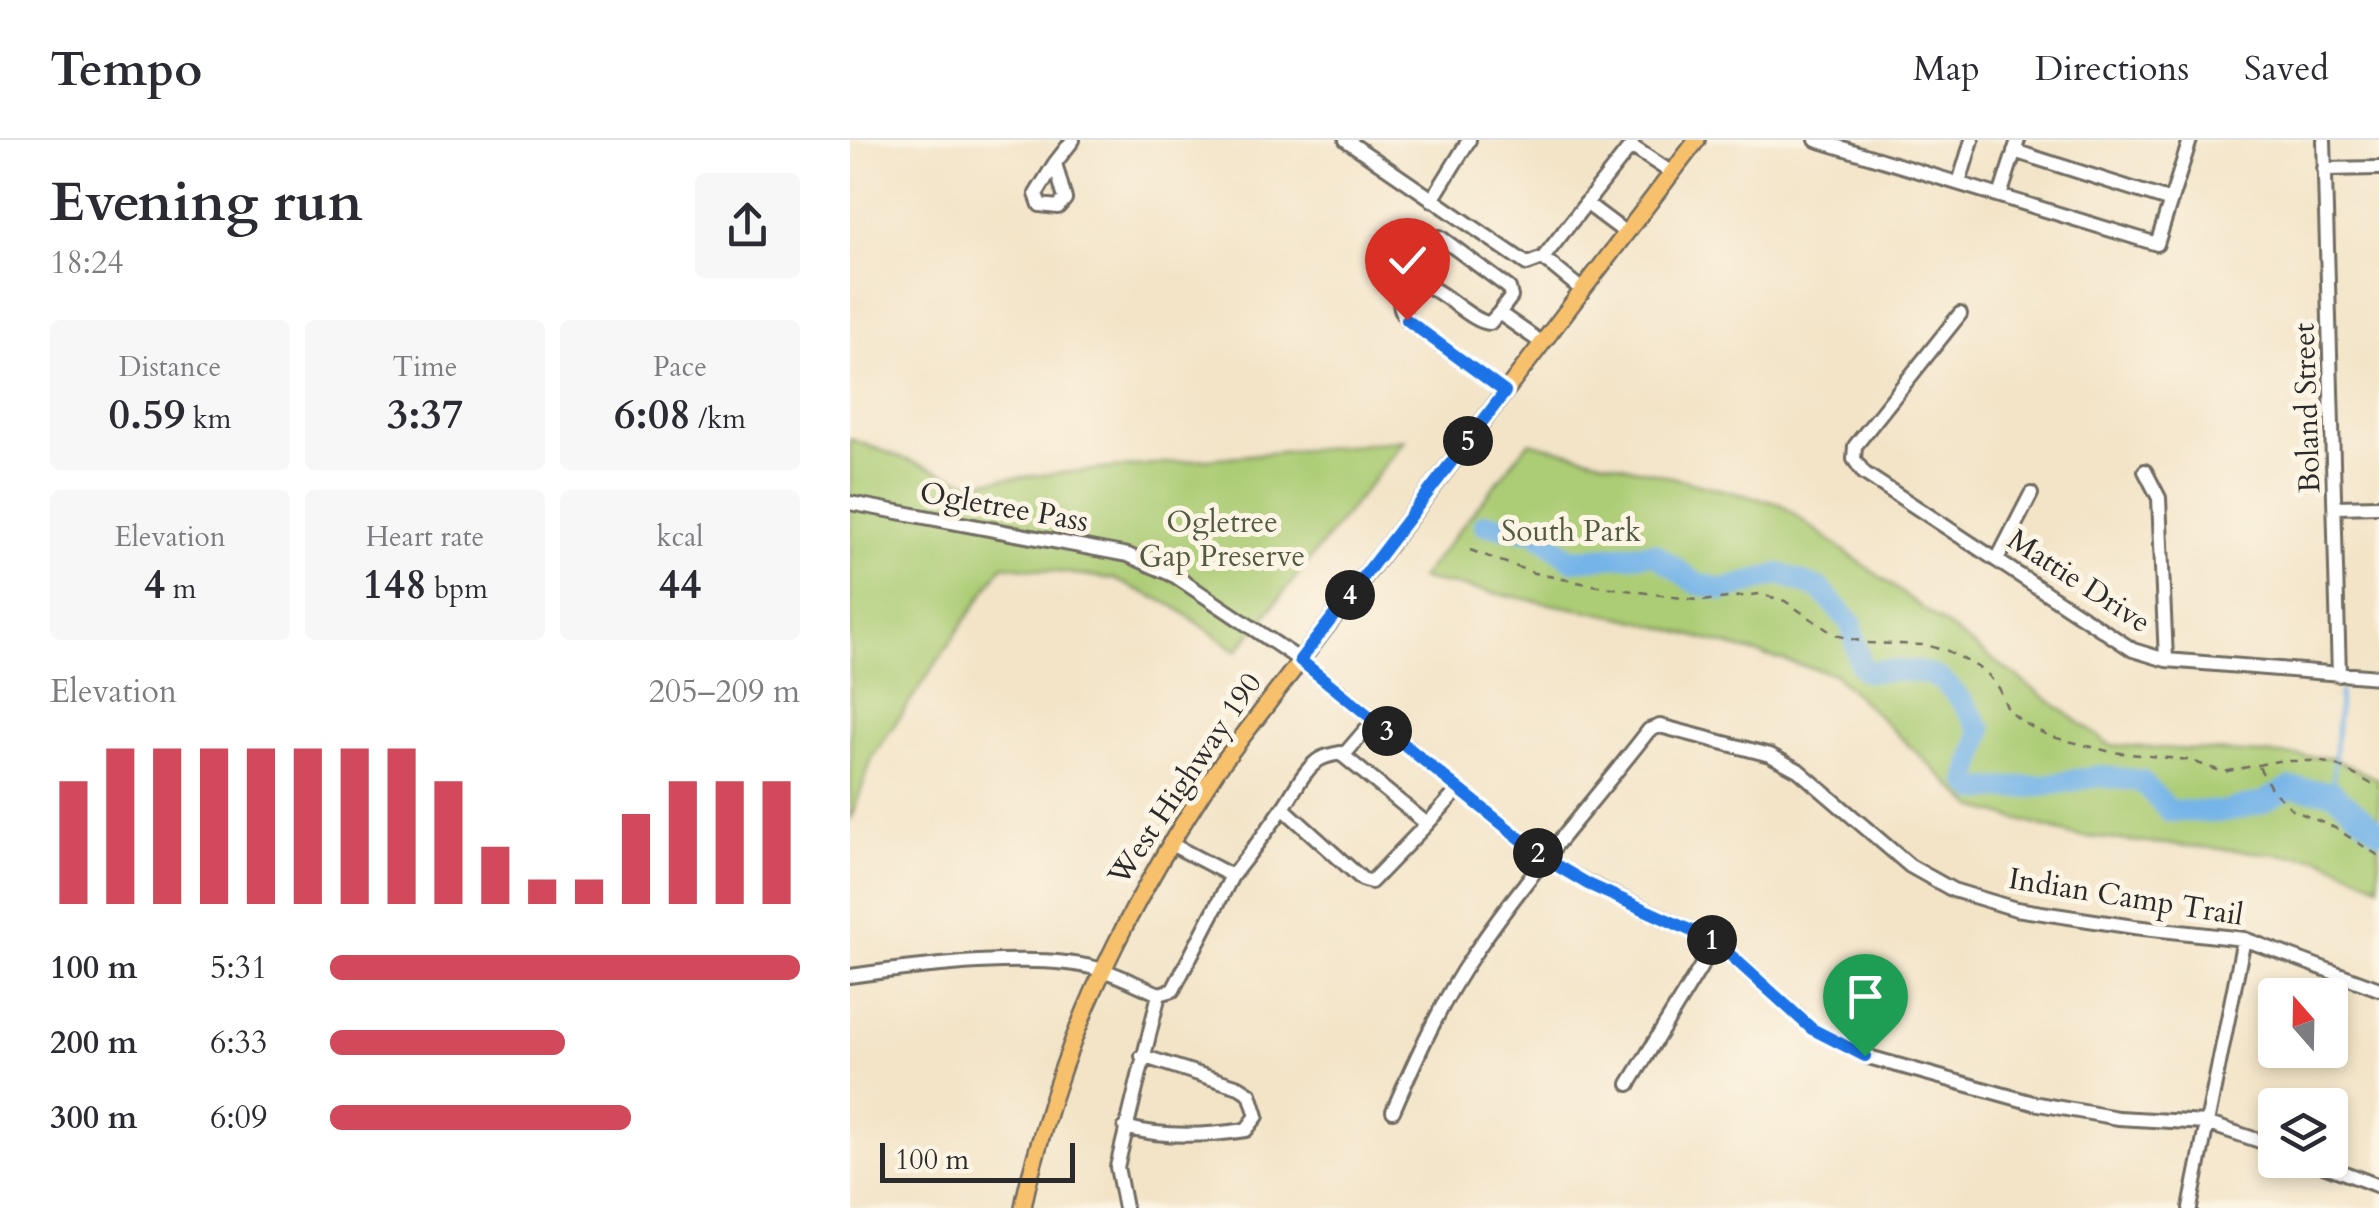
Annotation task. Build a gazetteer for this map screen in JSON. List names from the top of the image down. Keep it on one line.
{"streets":{"main road":["West Highway 190"],"street":["Boland Street","Ogletree Pass","Mattie Drive","Indian Camp Trail"]},"crossings":[["Boland Street","Mattie Drive"],["Ogletree Pass","West Highway 190"],["Ogletree Pass","Indian Camp Trail"]],"parks":["Ogletree Gap Preserve","South Park"],"scale_bar":"100 m","north":"top","page":{"header":"Tempo","nav":["Map","Directions","Saved"],"heading":["Evening run","18:24"],"stats":[["Distance","0.59 km"],["Time","3:37"],["Pace","6:08 /km"],["Elevation","4 m"],["Heart rate","148 bpm"],["kcal","44"]],"pins":["5","4","3","2","1"],"chart":["Elevation","205–209 m"],"list":[{"name":"100 m","note":"5:31"},{"name":"200 m","note":"6:33"},{"name":"300 m","note":"6:09"}],"scale":"100 m"}}
